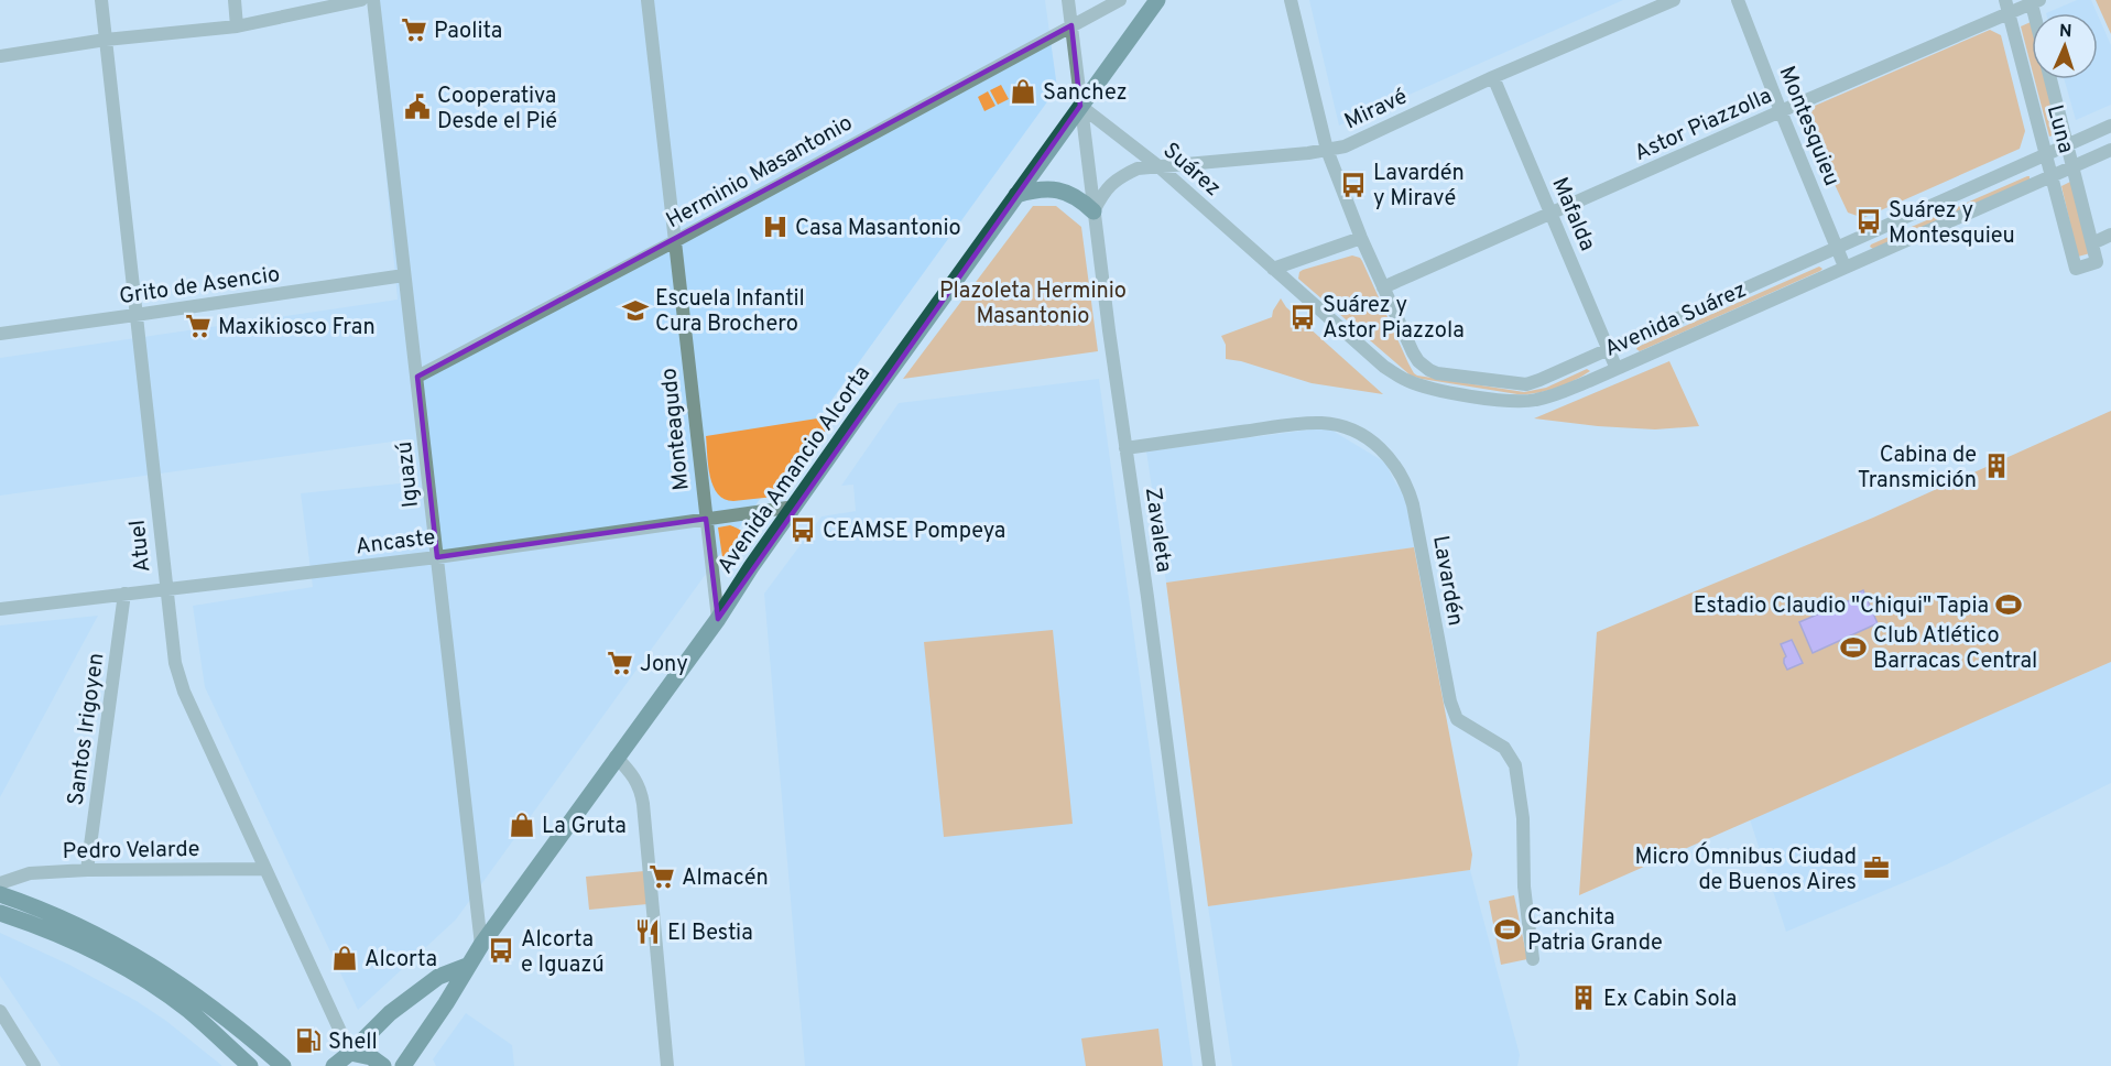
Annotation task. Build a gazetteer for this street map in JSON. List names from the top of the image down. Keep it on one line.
{"streets":{"main road":["Avenida Amancio Alcorta"],"street":["Miravé","Astor Piazzolla","Montesquieu","Luna","Suárez","Herminio Masantonio","Mafalda","Grito de Asencio","Avenida Suárez","Monteagudo","Iguazú","Zavaleta","Ancaste","Atuel","Lavardén","Santos Irigoyen","Pedro Velarde"]},"crossings":[["Miravé","Suárez"],["Miravé","Mafalda"],["Miravé","Zavaleta"],["Astor Piazzolla","Montesquieu"],["Astor Piazzolla","Luna"],["Astor Piazzolla","Mafalda"],["Astor Piazzolla","Avenida Suárez"],["Montesquieu","Avenida Suárez"],["Luna","Avenida Suárez"],["Suárez","Avenida Suárez"],["Suárez","Avenida Amancio Alcorta"],["Suárez","Zavaleta"],["Herminio Masantonio","Monteagudo"],["Herminio Masantonio","Iguazú"],["Herminio Masantonio","Zavaleta"],["Mafalda","Avenida Suárez"],["Grito de Asencio","Iguazú"],["Grito de Asencio","Atuel"],["Monteagudo","Avenida Amancio Alcorta"],["Monteagudo","Ancaste"],["Avenida Amancio Alcorta","Iguazú"],["Avenida Amancio Alcorta","Zavaleta"],["Avenida Amancio Alcorta","Ancaste"],["Iguazú","Ancaste"],["Zavaleta","Lavardén"],["Ancaste","Atuel"],["Ancaste","Santos Irigoyen"],["Atuel","Pedro Velarde"],["Santos Irigoyen","Pedro Velarde"]],"parks":["Plazoleta Herminio Masantonio"],"places":{"supermarket":["Paolita","Maxikiosco Fran","Jony","Almacén"],"shop":["Sanchez","La Gruta","Alcorta"],"public building":["Cooperativa Desde el Pié"],"bus stop":["Lavardén y Miravé","Suárez y Montesquieu","Suárez y Astor Piazzola","CEAMSE Pompeya","Alcorta e Iguazú"],"hospital":["Casa Masantonio"],"school or university":["Escuela Infantil Cura Brochero"],"building":["Cabina de Transmición","Ex Cabin Sola"],"sports":["Estadio Claudio \"Chiqui\" Tapia","Club Atlético Barracas Central","Canchita Patria Grande"],"office":["Micro Ómnibus Ciudad de Buenos Aires"],"restaurant":["El Bestia"],"fuel station":["Shell"]},"north":"top"}
